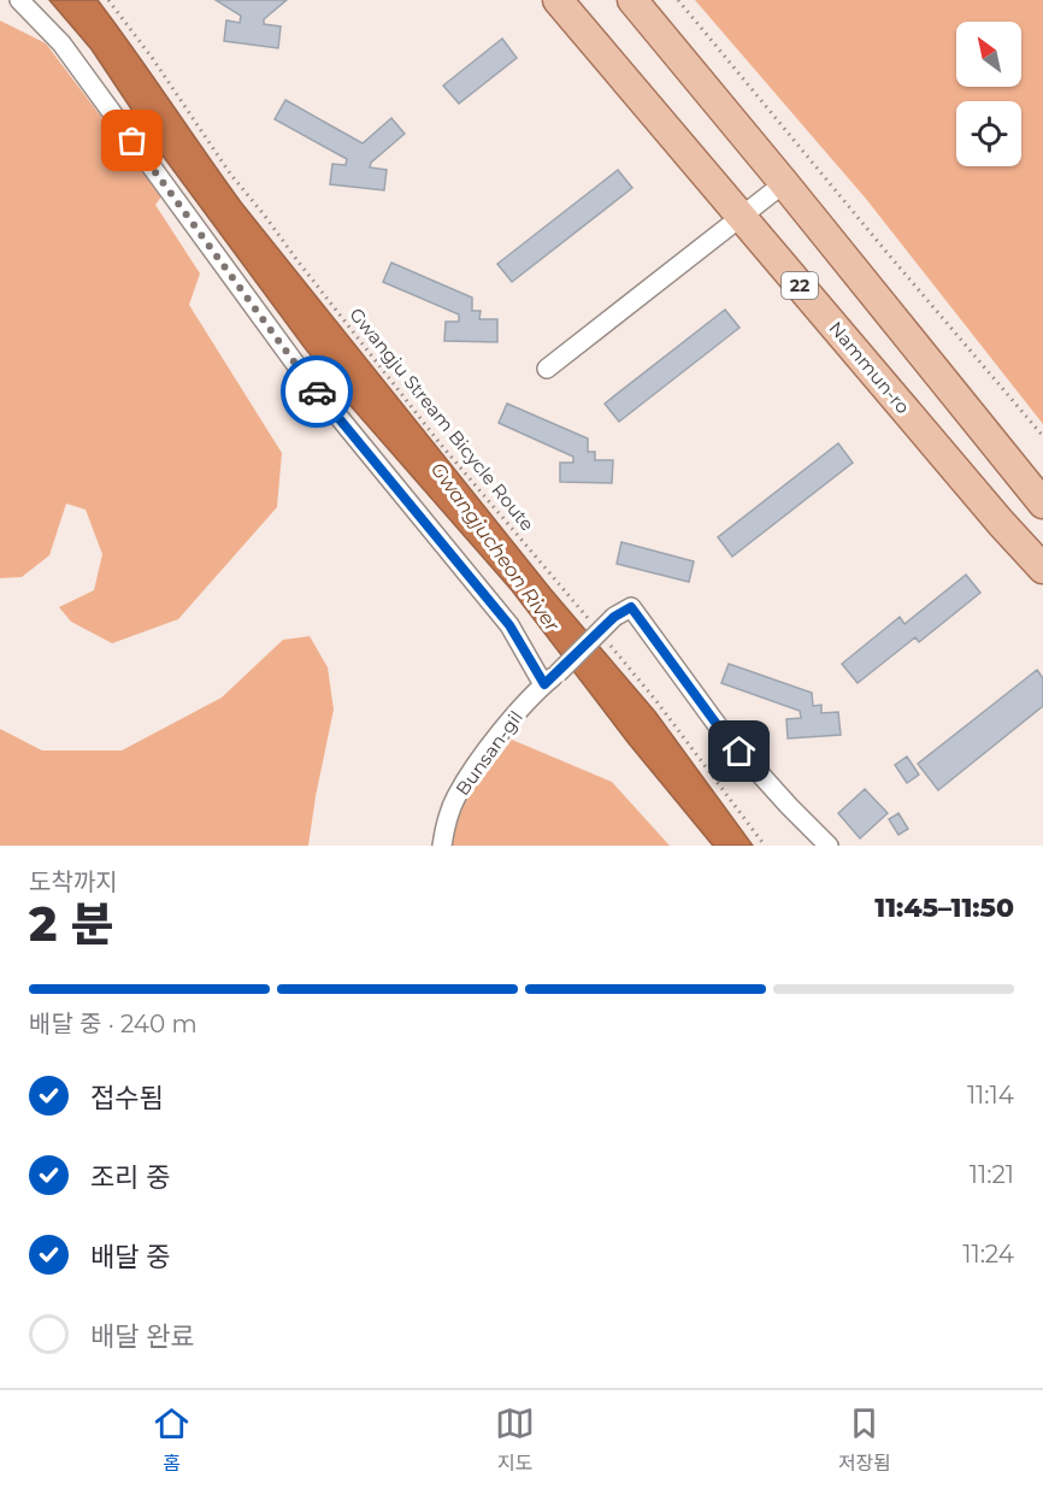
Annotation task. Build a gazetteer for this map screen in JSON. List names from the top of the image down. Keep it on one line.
{"streets":{"main road":["22","Nammun-ro"],"street":["Bunsan-gil"],"path":["Gwangju Stream Bicycle Route"]},"water":["Gwangjucheon River"],"north":"top left","page":{"heading":["2 분","도착까지","11:45–11:50"],"bar":"배달 중 · 240 m","list":[["접수됨","11:14"],["조리 중","11:21"],["배달 중","11:24"],"배달 완료"],"tabs":["홈","지도","저장됨"]}}
